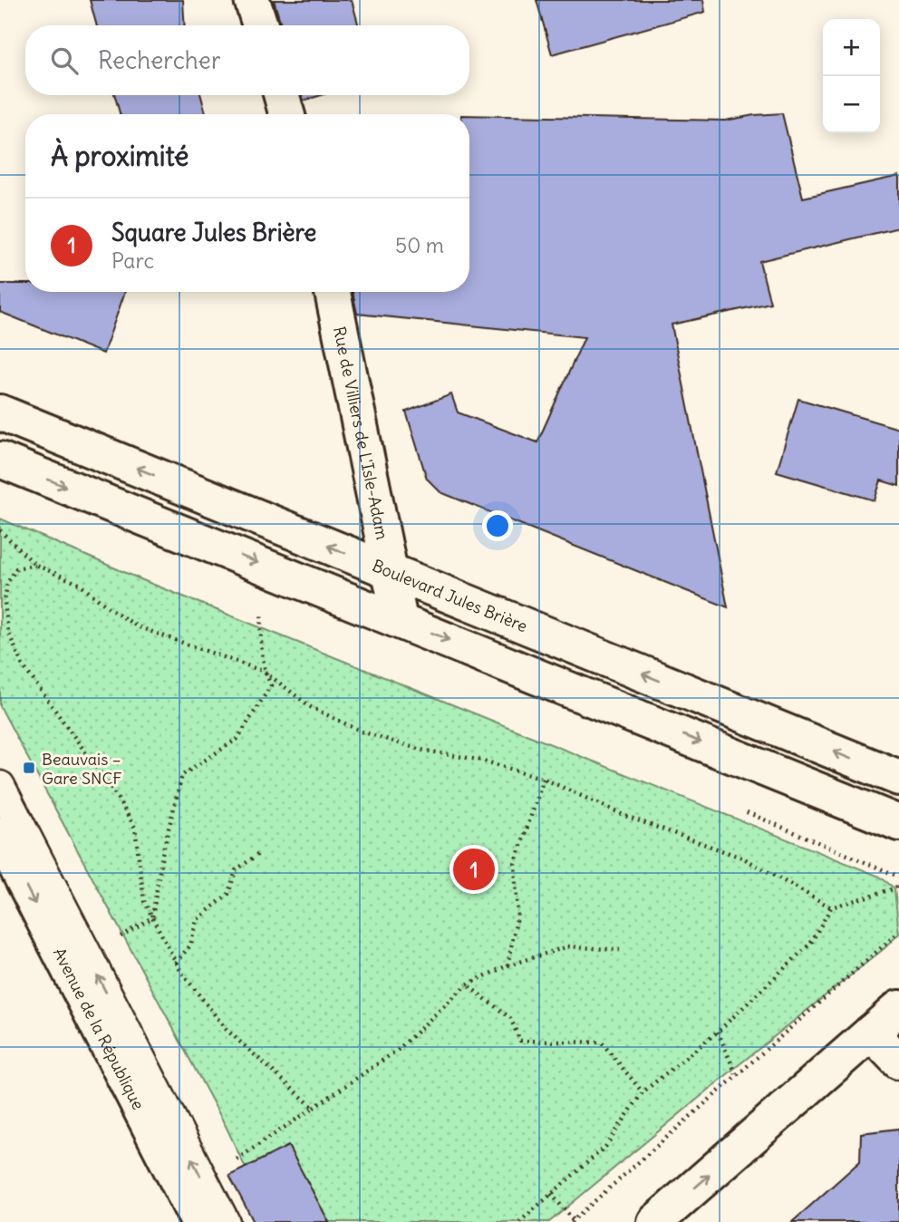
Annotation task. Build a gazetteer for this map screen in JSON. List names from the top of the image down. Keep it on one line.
{"streets":{"main road":["Rue de Villiers de L'Isle-Adam","Boulevard Jules Brière","Avenue de la République"]},"crossings":[["Rue de Villiers de L'Isle-Adam","Boulevard Jules Brière"]],"one_way":["Avenue de la République"],"places":{"transit":["Beauvais – Gare SNCF"]},"page":{"map_buttons":["+","−"],"search":"Rechercher","heading":"À proximité","list":[{"mark":"1","name":"Square Jules Brière","note":"Parc","value":"50 m"}],"pins":"1"}}
